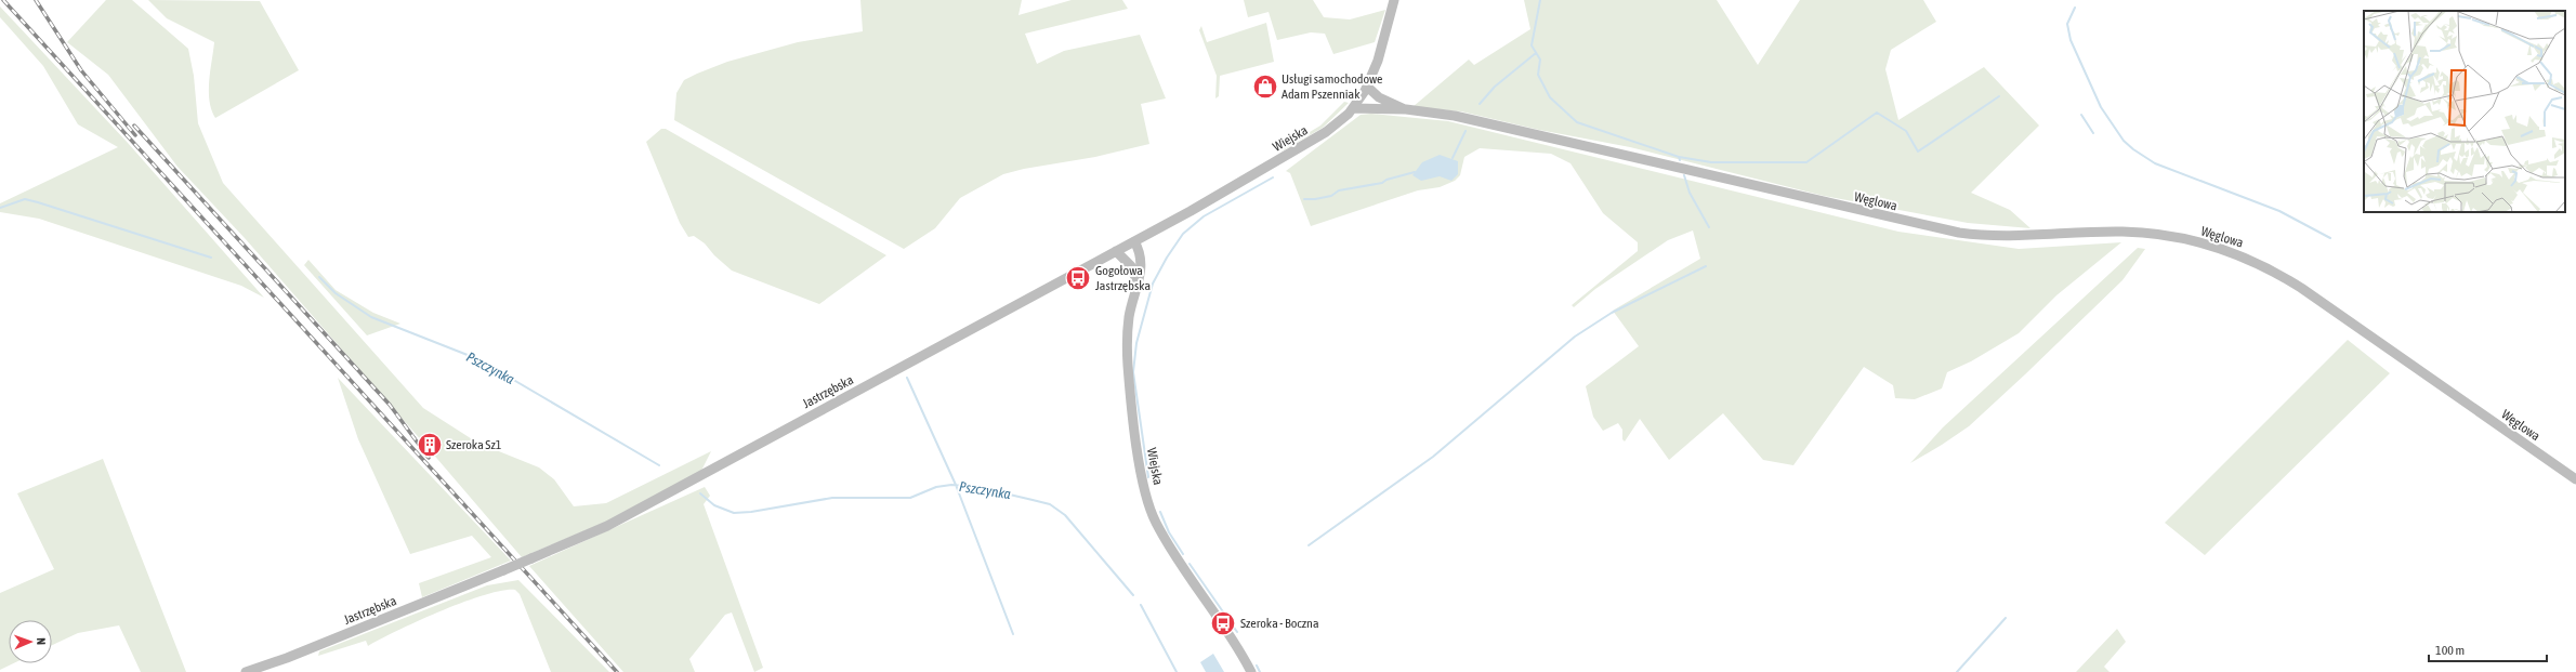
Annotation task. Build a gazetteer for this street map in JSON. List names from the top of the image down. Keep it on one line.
{"streets":{"street":["Wiejska","Węglowa","Jastrzębska"]},"crossings":[["Wiejska","Jastrzębska"]],"water":["Pszczynka"],"places":{"shop":["Usługi samochodowe Adam Pszenniak"],"bus stop":["Gogołowa Jastrzębska","Szeroka - Boczna"],"building":["Szeroka Sz1"]},"scale_bar":"100 m","north":"right"}
